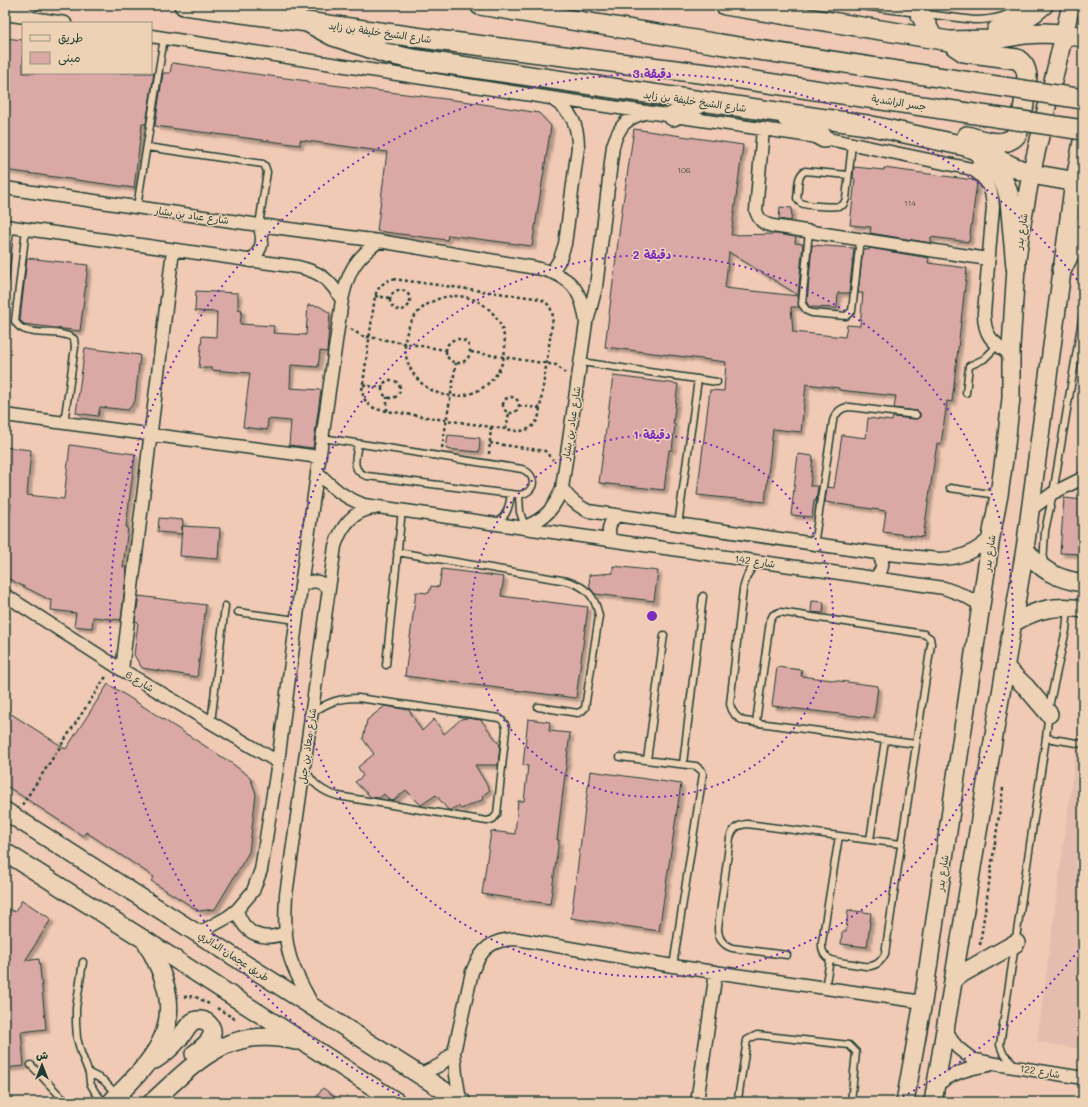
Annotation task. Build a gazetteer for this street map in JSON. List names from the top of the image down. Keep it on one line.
{"streets":{"main road":["شارع الشيخ خليفة بن زايد","جسر الراشدية","شارع بدر","طريق عجمان الدائري"],"street":["شارع عباد بن بشار","شارع 142","شارع 6","شارع معاذ بن جبل","شارع 122"]},"crossings":[["شارع الشيخ خليفة بن زايد","جسر الراشدية"],["شارع الشيخ خليفة بن زايد","شارع بدر"],["شارع عباد بن بشار","شارع 142"],["شارع بدر","شارع 142"],["شارع معاذ بن جبل","طريق عجمان الدائري"]],"house_numbers":["106","114"],"legend":["طريق","مبنى"],"north":"top","rings":["3 دقيقة","2 دقيقة","1 دقيقة"]}
